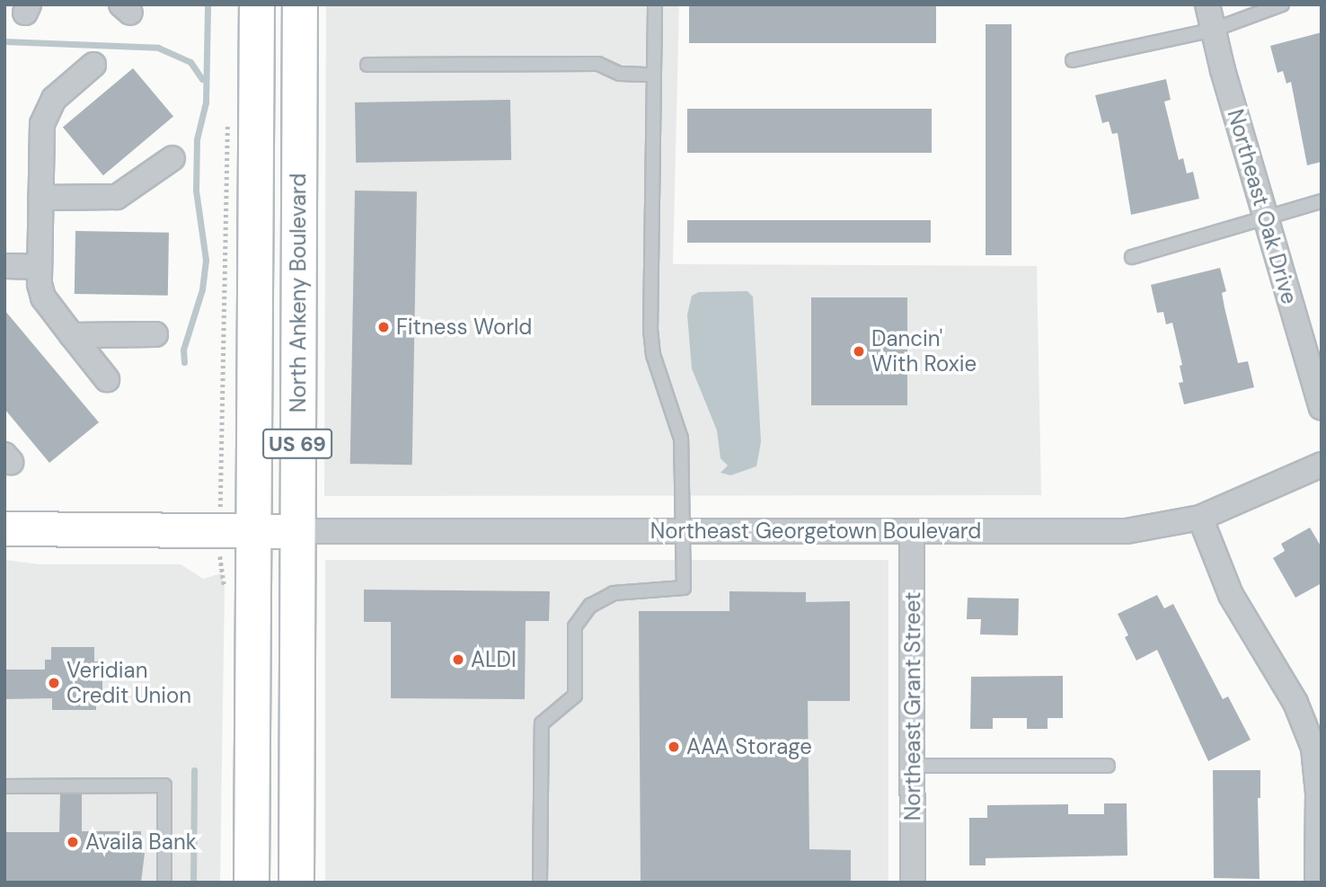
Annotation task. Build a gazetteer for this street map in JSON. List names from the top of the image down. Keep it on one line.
{"streets":{"main road":["North Ankeny Boulevard","US 69"],"street":["Northeast Oak Drive","Northeast Georgetown Boulevard","Northeast Grant Street"]},"crossings":[["North Ankeny Boulevard","Northeast Georgetown Boulevard"],["Northeast Georgetown Boulevard","Northeast Grant Street"]],"places":["Fitness World","Dancin' With Roxie","ALDI","Veridian Credit Union","AAA Storage","Availa Bank"]}
